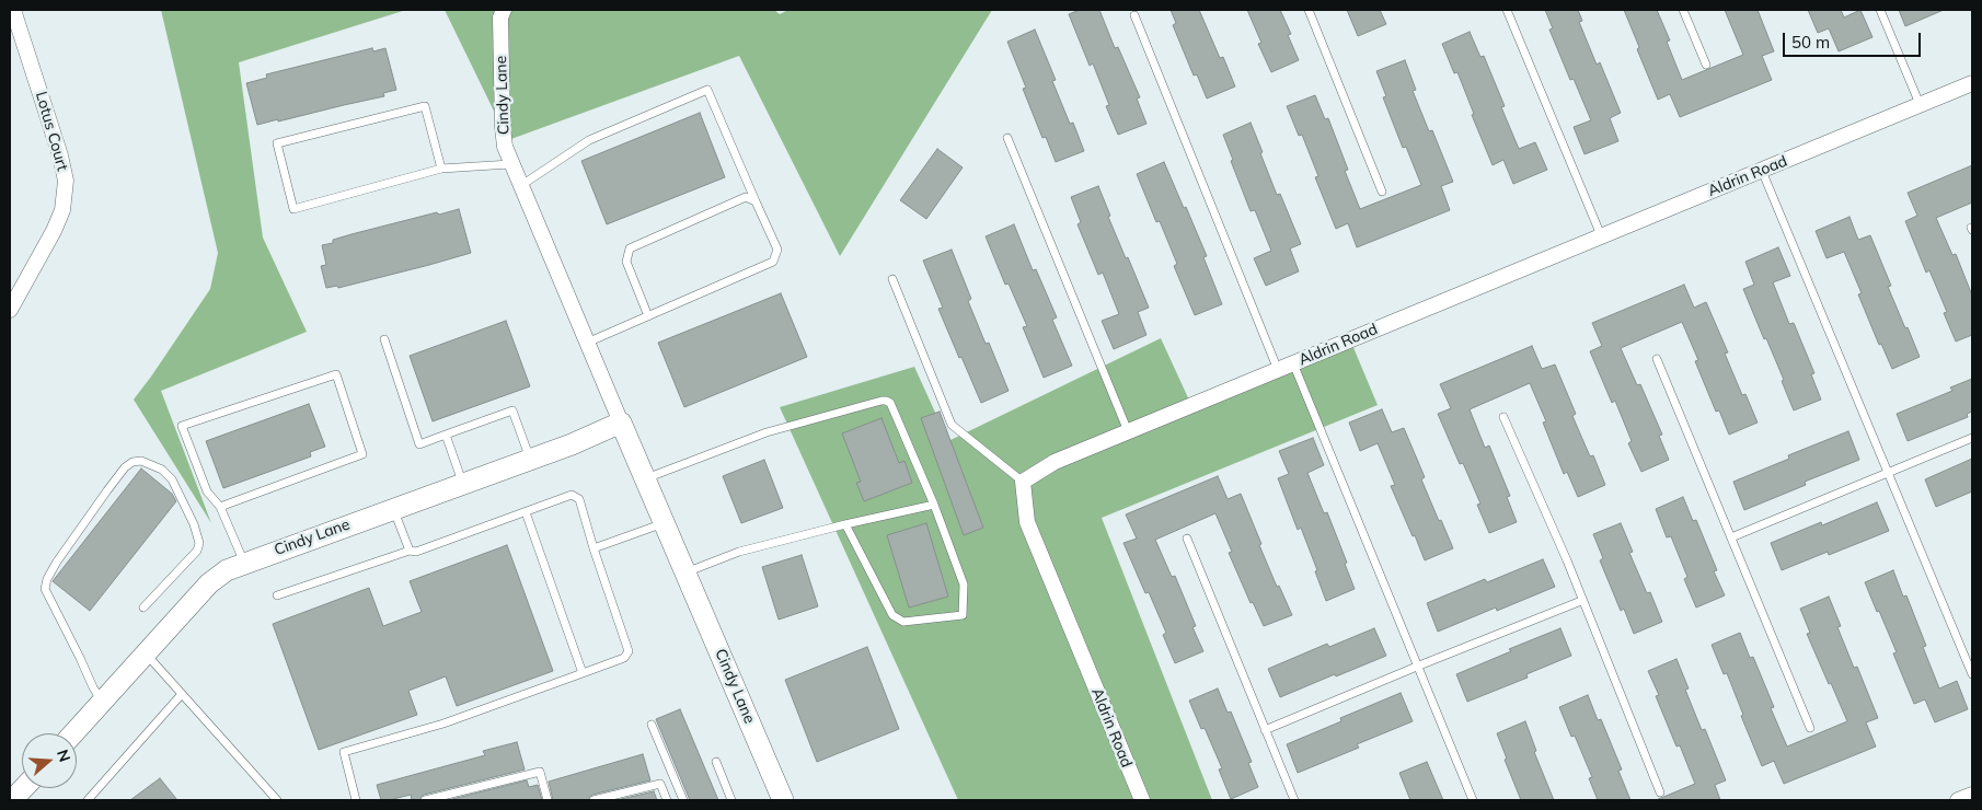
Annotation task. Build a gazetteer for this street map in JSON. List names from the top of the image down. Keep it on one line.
{"streets":{"street":["Cindy Lane","Lotus Court","Aldrin Road"]},"scale_bar":"50 m","north":"right"}
